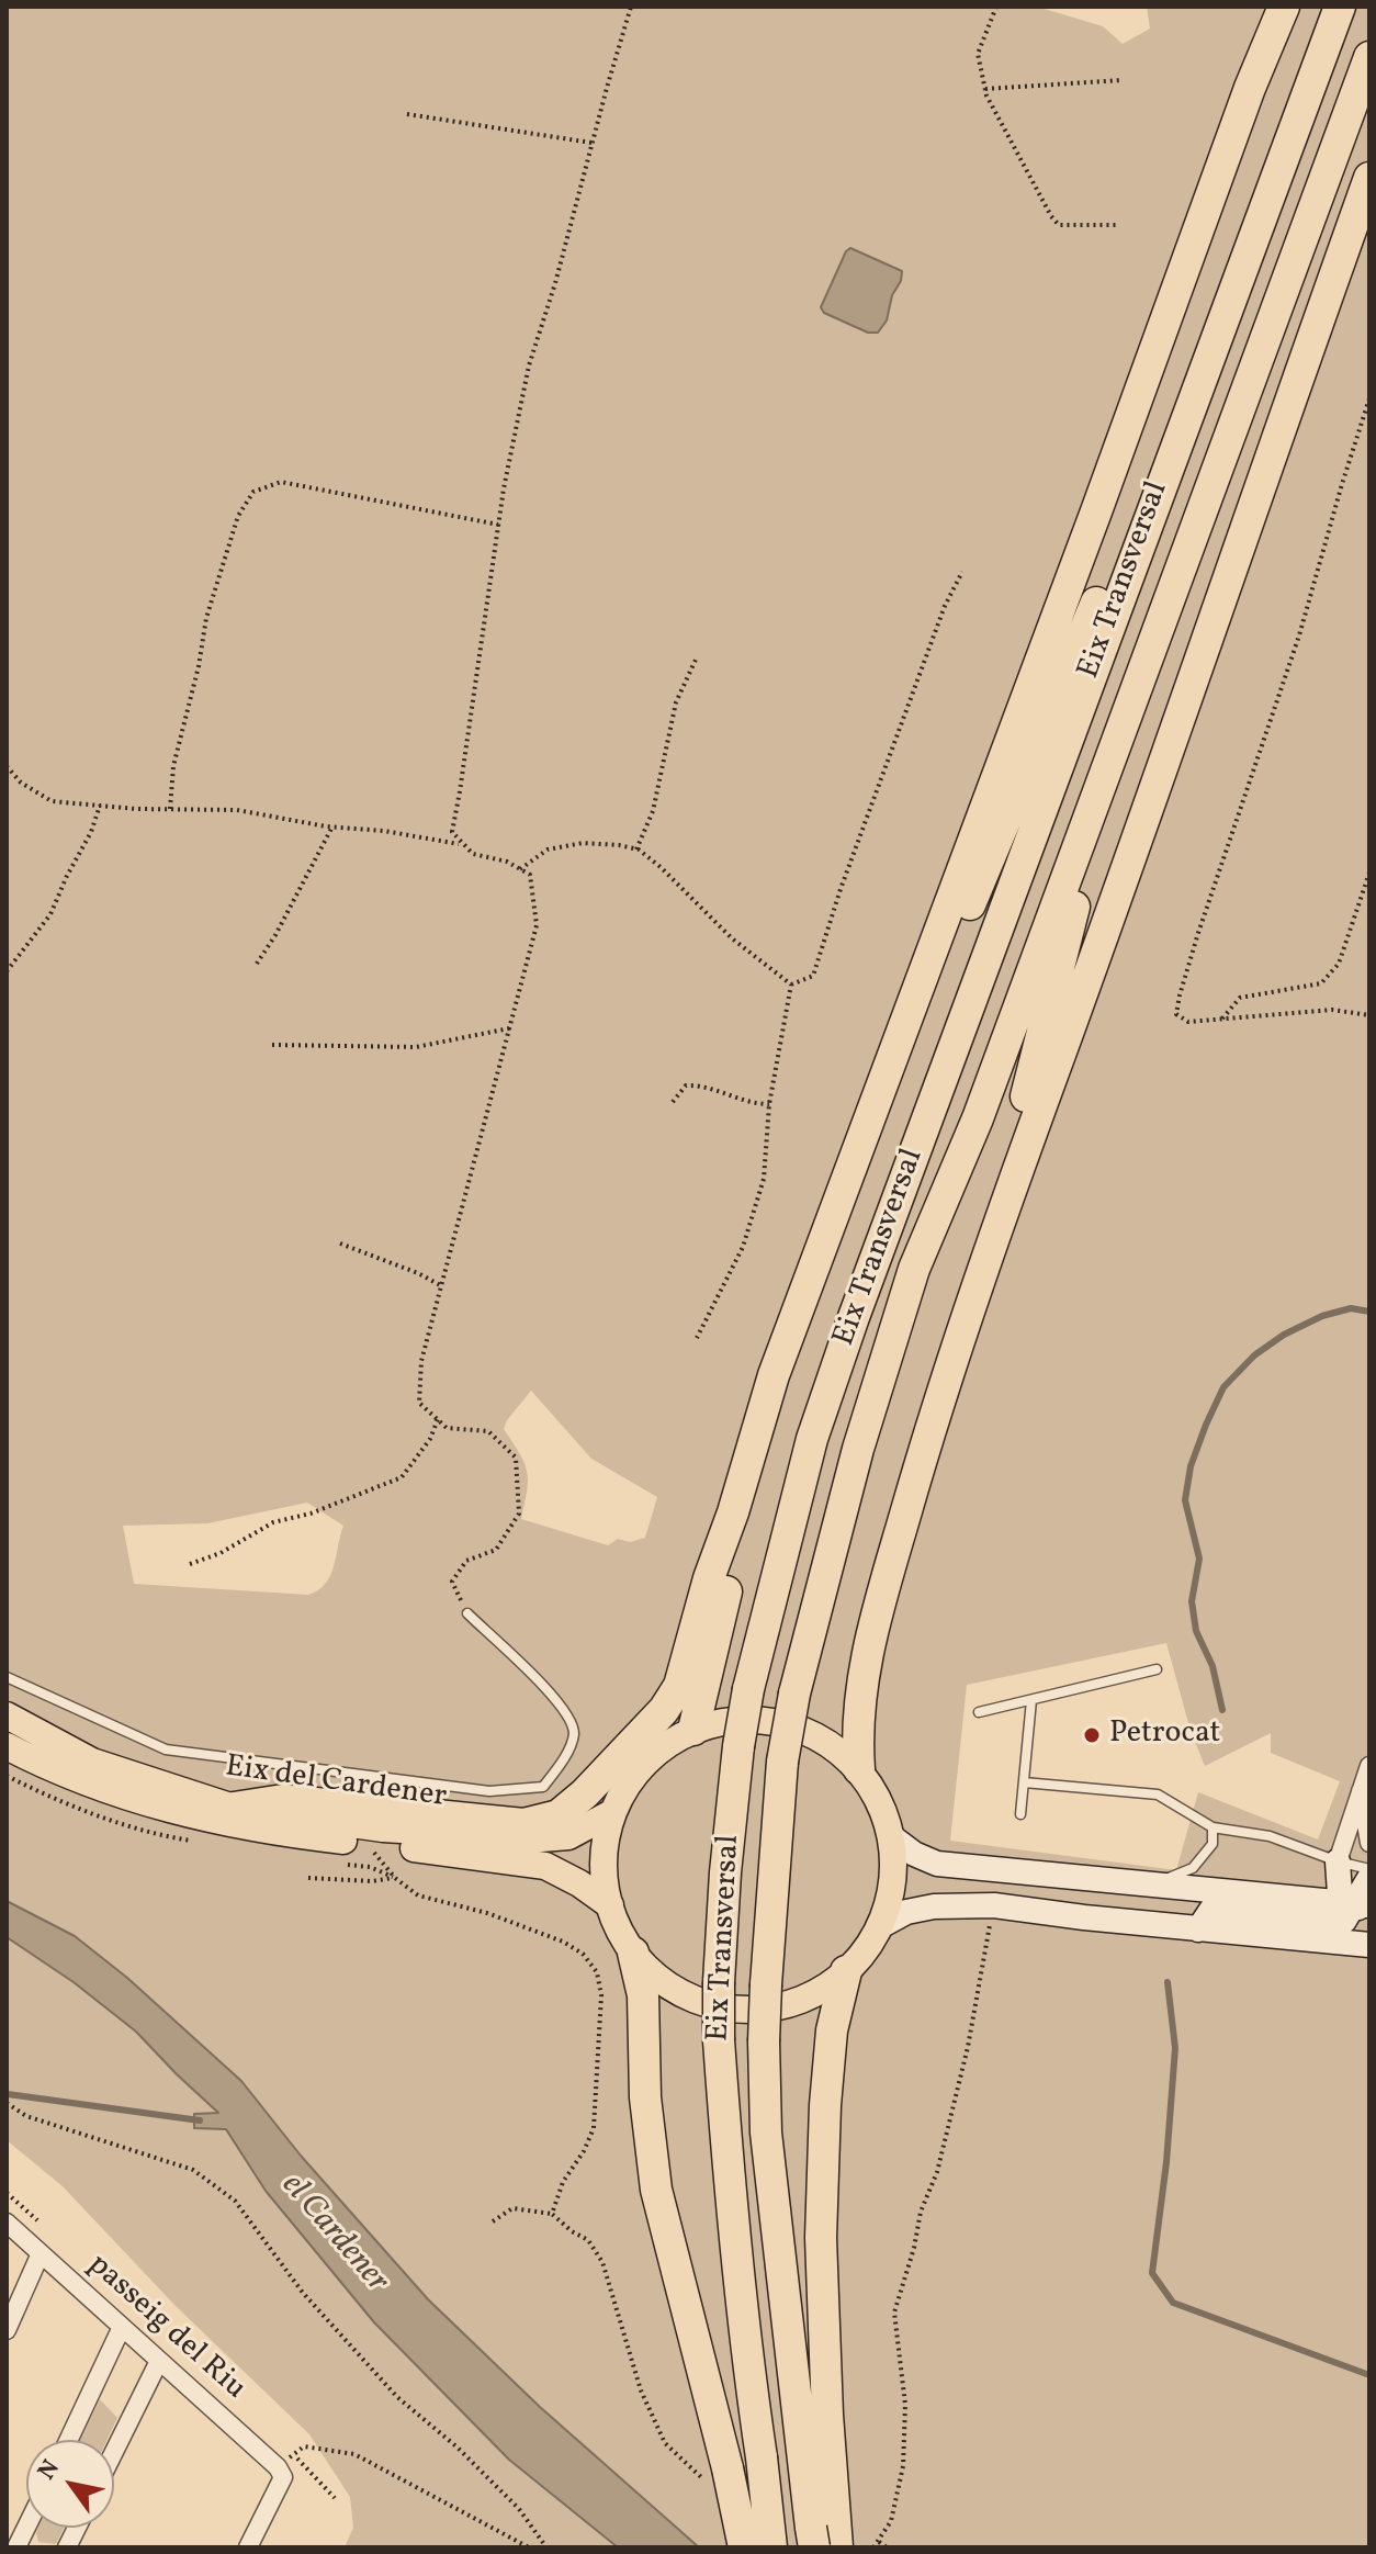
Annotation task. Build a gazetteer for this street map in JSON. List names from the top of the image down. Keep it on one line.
{"streets":{"highway":["Eix Transversal"],"main road":["Eix del Cardener"],"street":["passeig del Riu"]},"water":["el Cardener"],"places":["Petrocat"],"north":"top left"}
